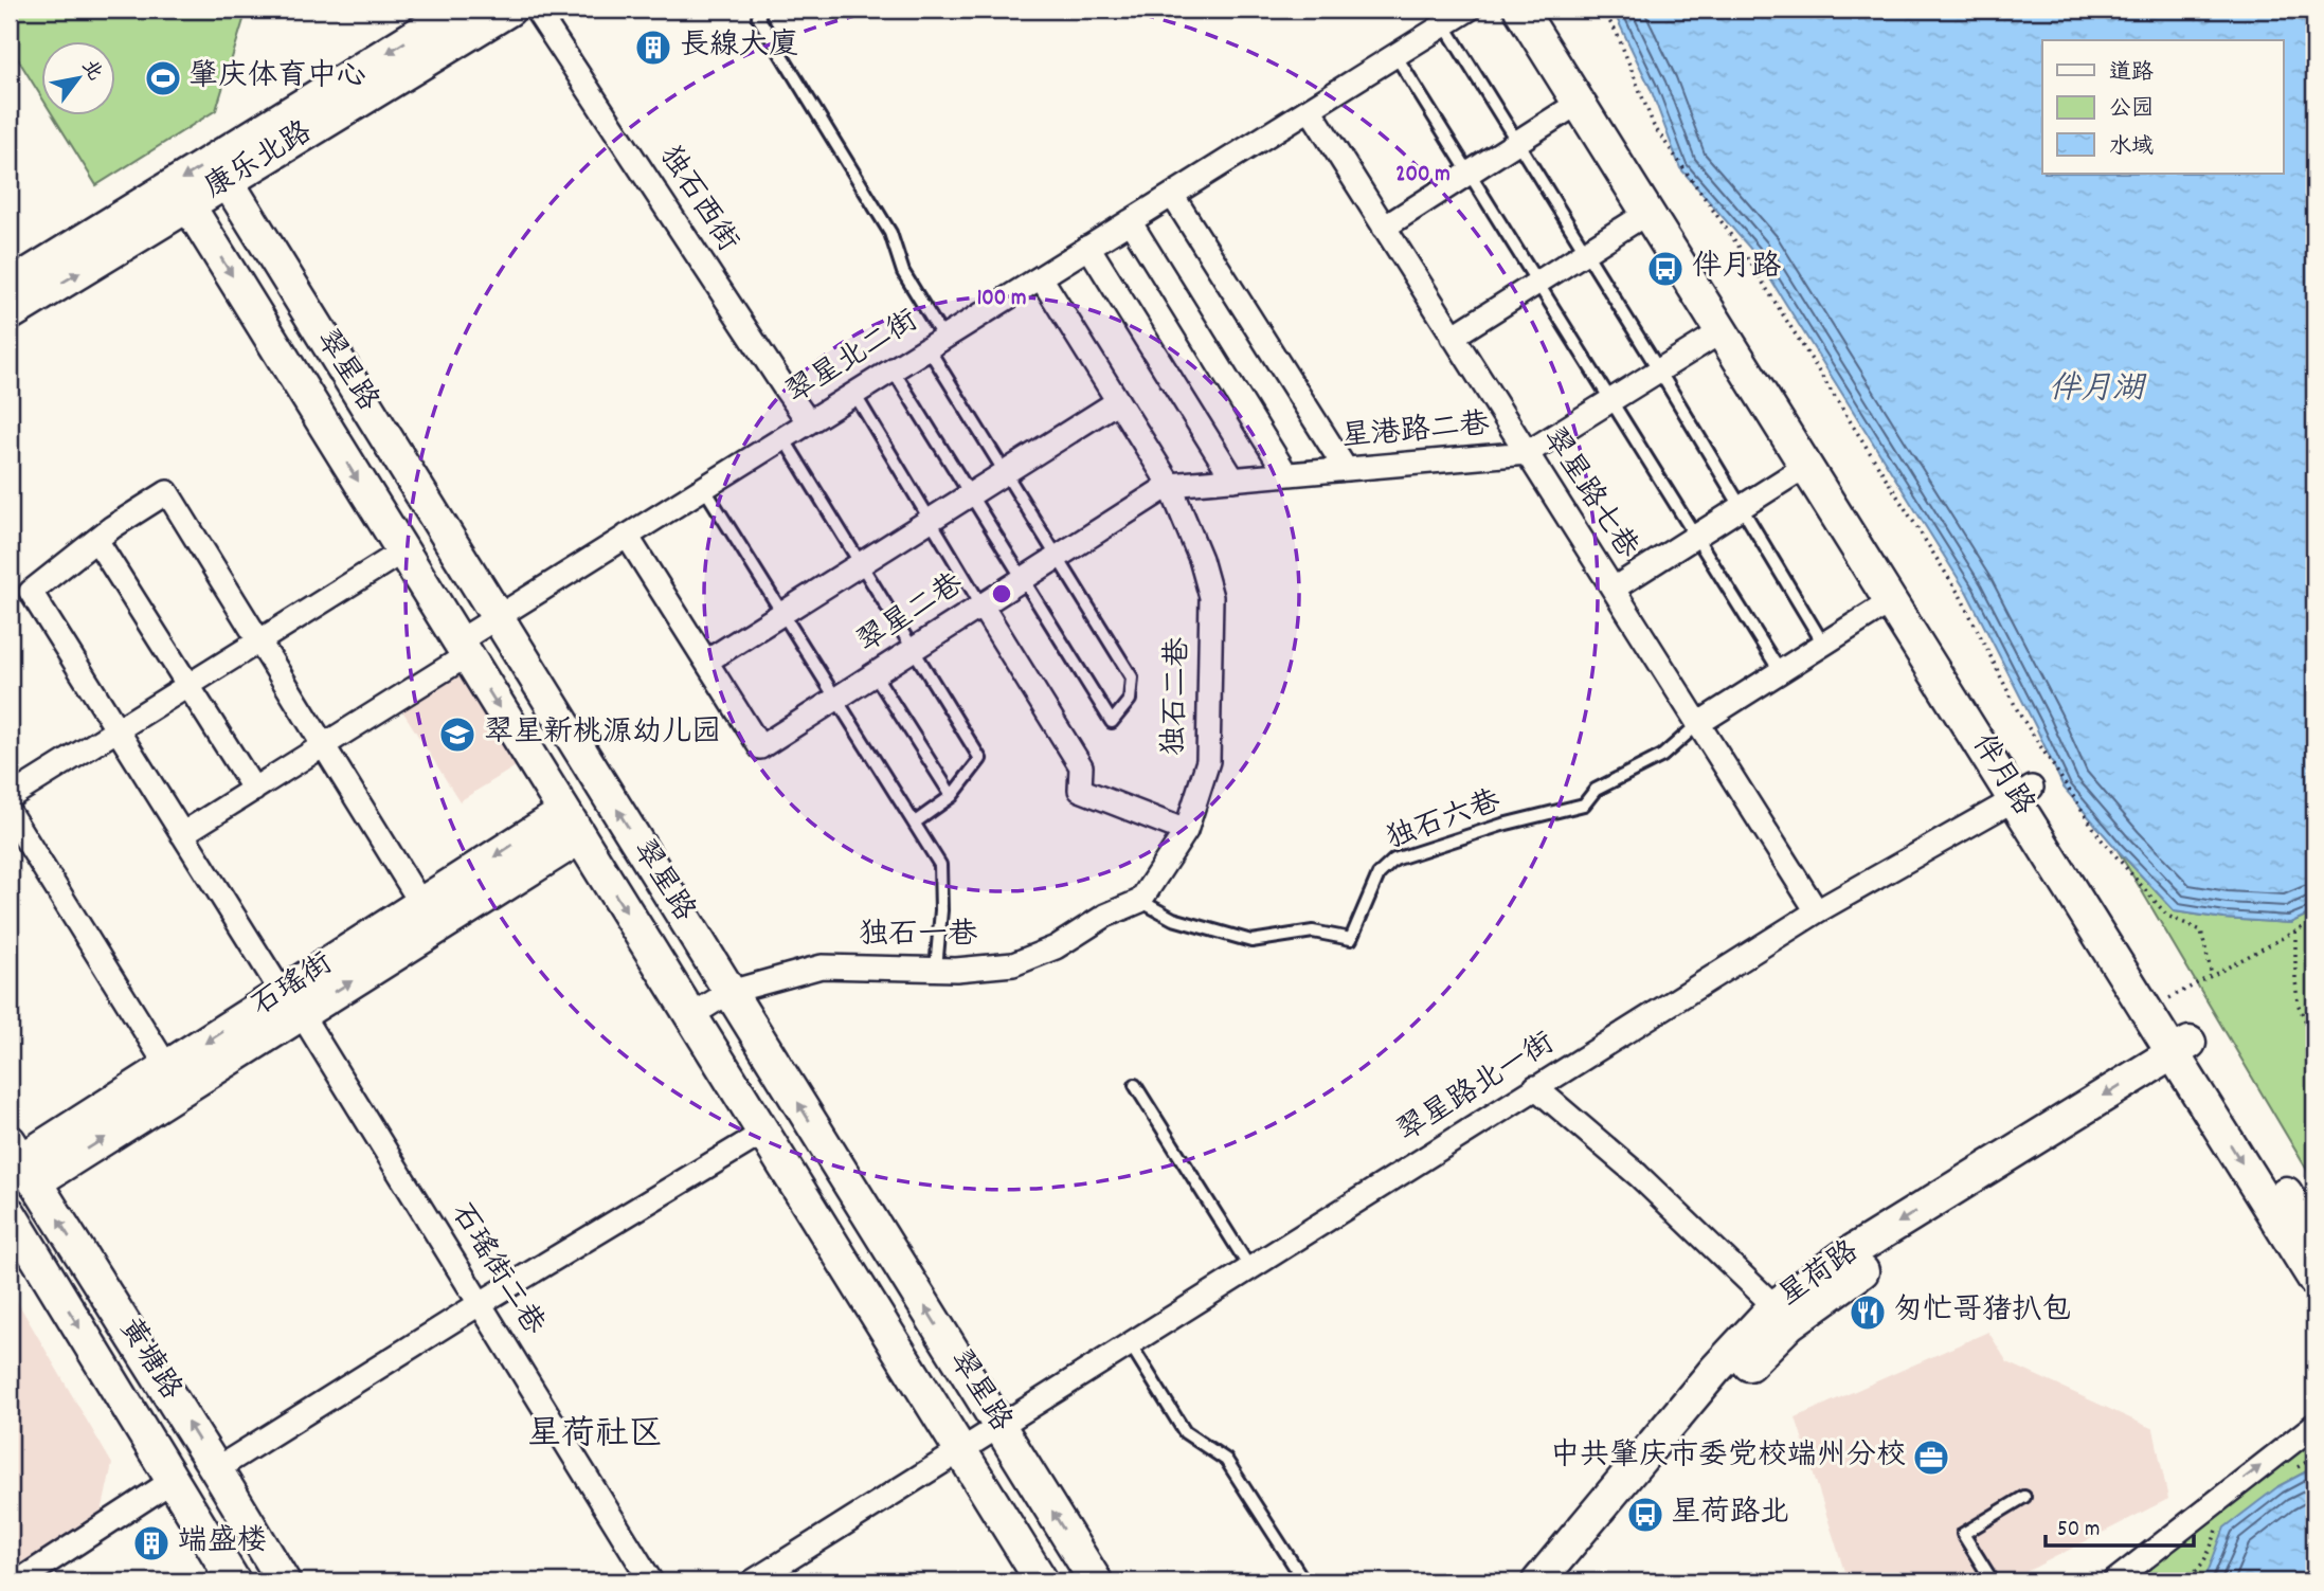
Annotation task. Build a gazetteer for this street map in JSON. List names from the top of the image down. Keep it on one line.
{"streets":{"street":["康乐北路","独石西街","翠星北二街","翠星路","星港路二巷","翠星路七巷","翠星二巷","独石二巷","伴月路","独石一巷","石瑶街","翠星路北一街","石瑶街二巷","星荷路","黄塘路"],"lane":["独石六巷"]},"crossings":[["康乐北路","翠星路"],["独石西街","翠星北二街"],["翠星北二街","翠星路"],["翠星北二街","翠星路七巷"],["翠星北二街","独石二巷"],["翠星北二街","石瑶街二巷"],["翠星路","独石一巷"],["翠星路","石瑶街"],["翠星路","翠星路北一街"],["星港路二巷","翠星路七巷"],["星港路二巷","翠星二巷"],["星港路二巷","独石二巷"],["星港路二巷","伴月路"],["翠星路七巷","独石六巷"],["翠星路七巷","翠星路北一街"],["翠星二巷","独石二巷"],["独石二巷","独石六巷"],["独石二巷","独石一巷"],["伴月路","翠星路北一街"],["伴月路","星荷路"],["独石六巷","独石一巷"],["石瑶街","石瑶街二巷"],["石瑶街","黄塘路"]],"districts":["星荷社区"],"water":["伴月湖"],"places":{"building":["長線大廈","端盛楼"],"sports":["肇庆体育中心"],"bus stop":["伴月路","星荷路北"],"school or university":["翠星新桃源幼儿园"],"restaurant":["匆忙哥猪扒包"],"office":["中共肇庆市委党校端州分校"]},"legend":["道路","公园","水域"],"scale_bar":"50 m","north":"top right","rings":["200 m","100 m"]}
